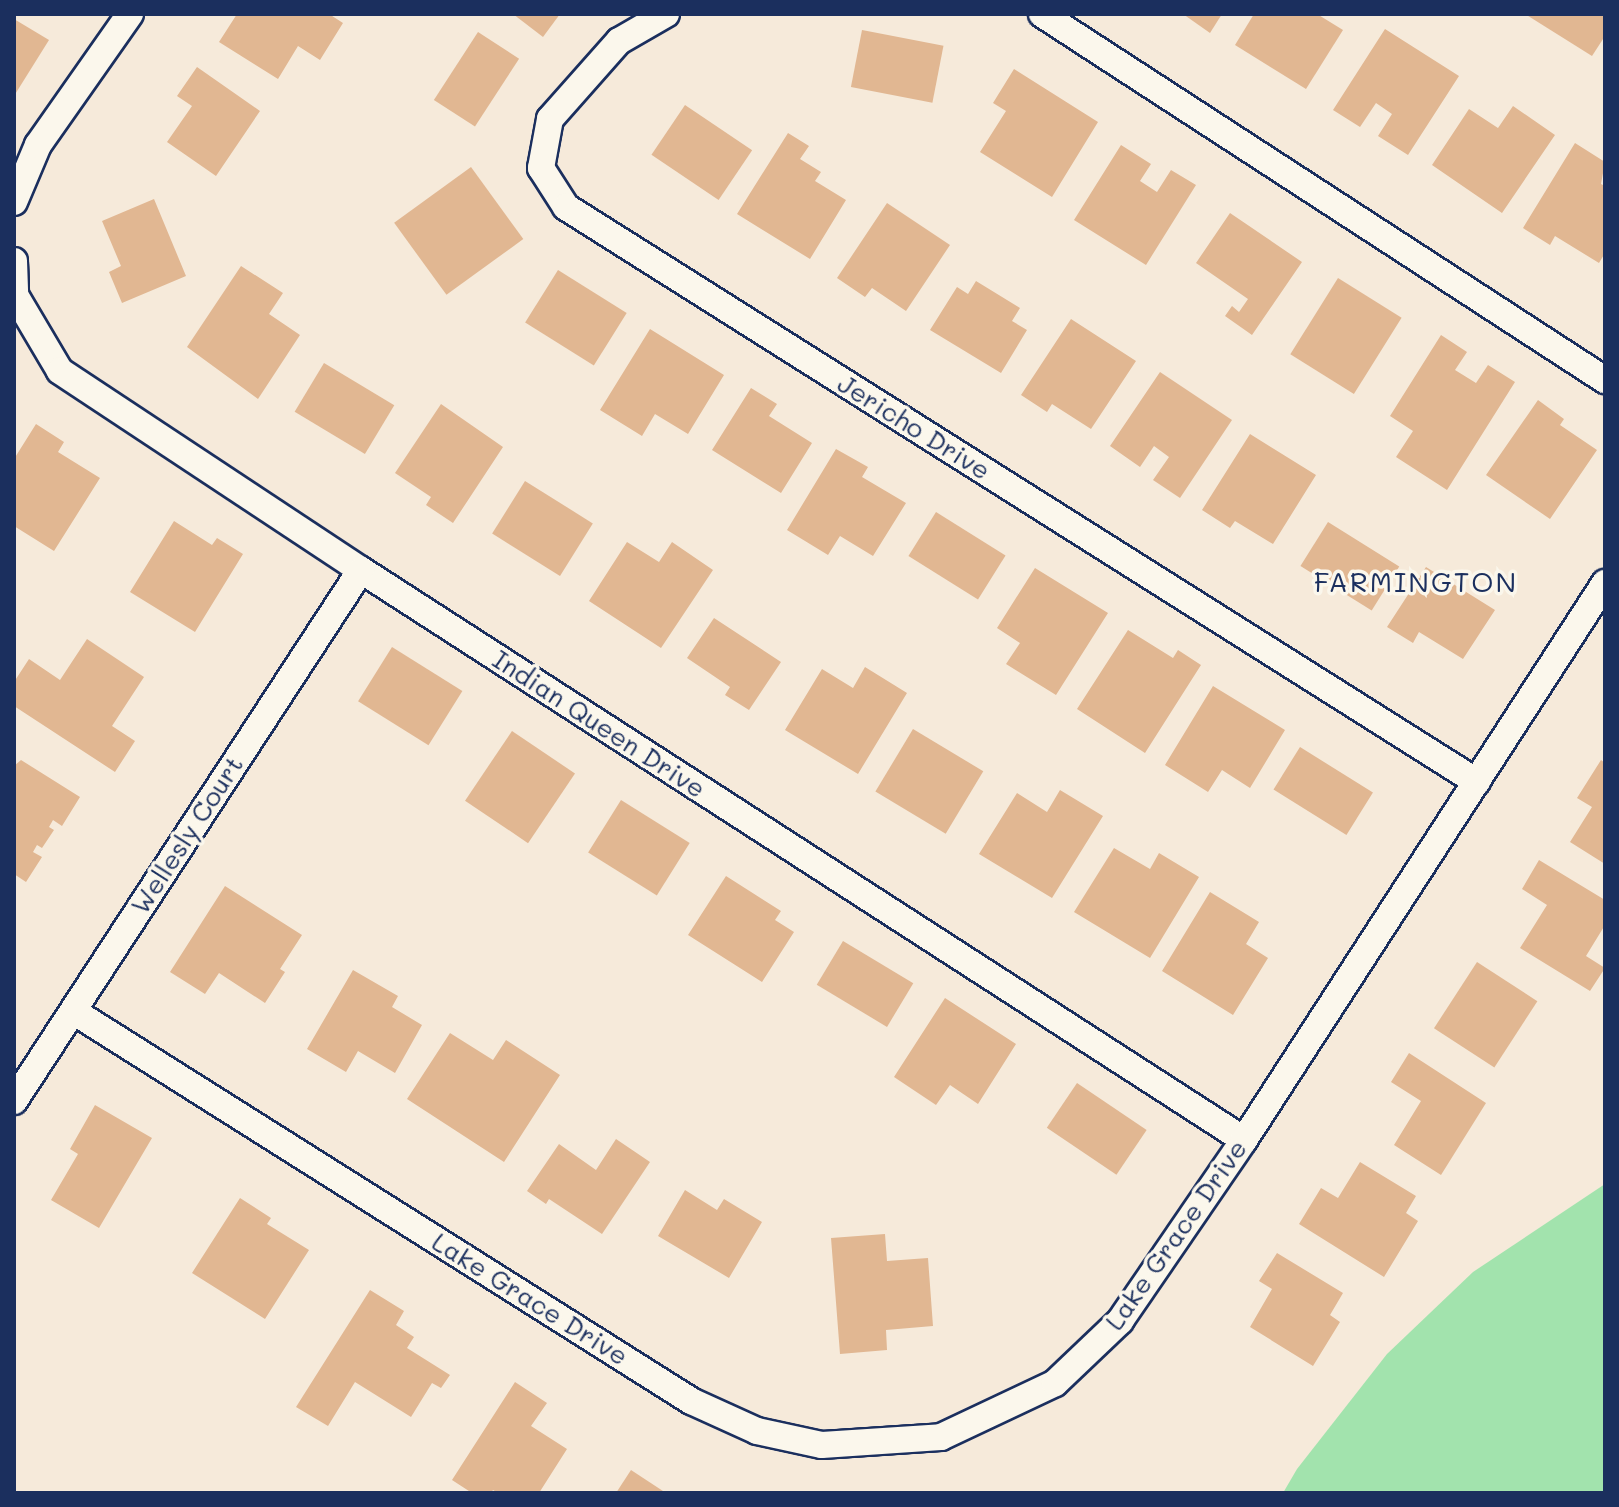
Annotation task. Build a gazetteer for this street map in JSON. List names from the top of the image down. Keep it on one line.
{"streets":{"street":["Jericho Drive","Indian Queen Drive","Wellesly Court","Lake Grace Drive"]},"crossings":[["Jericho Drive","Lake Grace Drive"],["Indian Queen Drive","Wellesly Court"],["Indian Queen Drive","Lake Grace Drive"],["Wellesly Court","Lake Grace Drive"]],"districts":["FARMINGTON"]}
